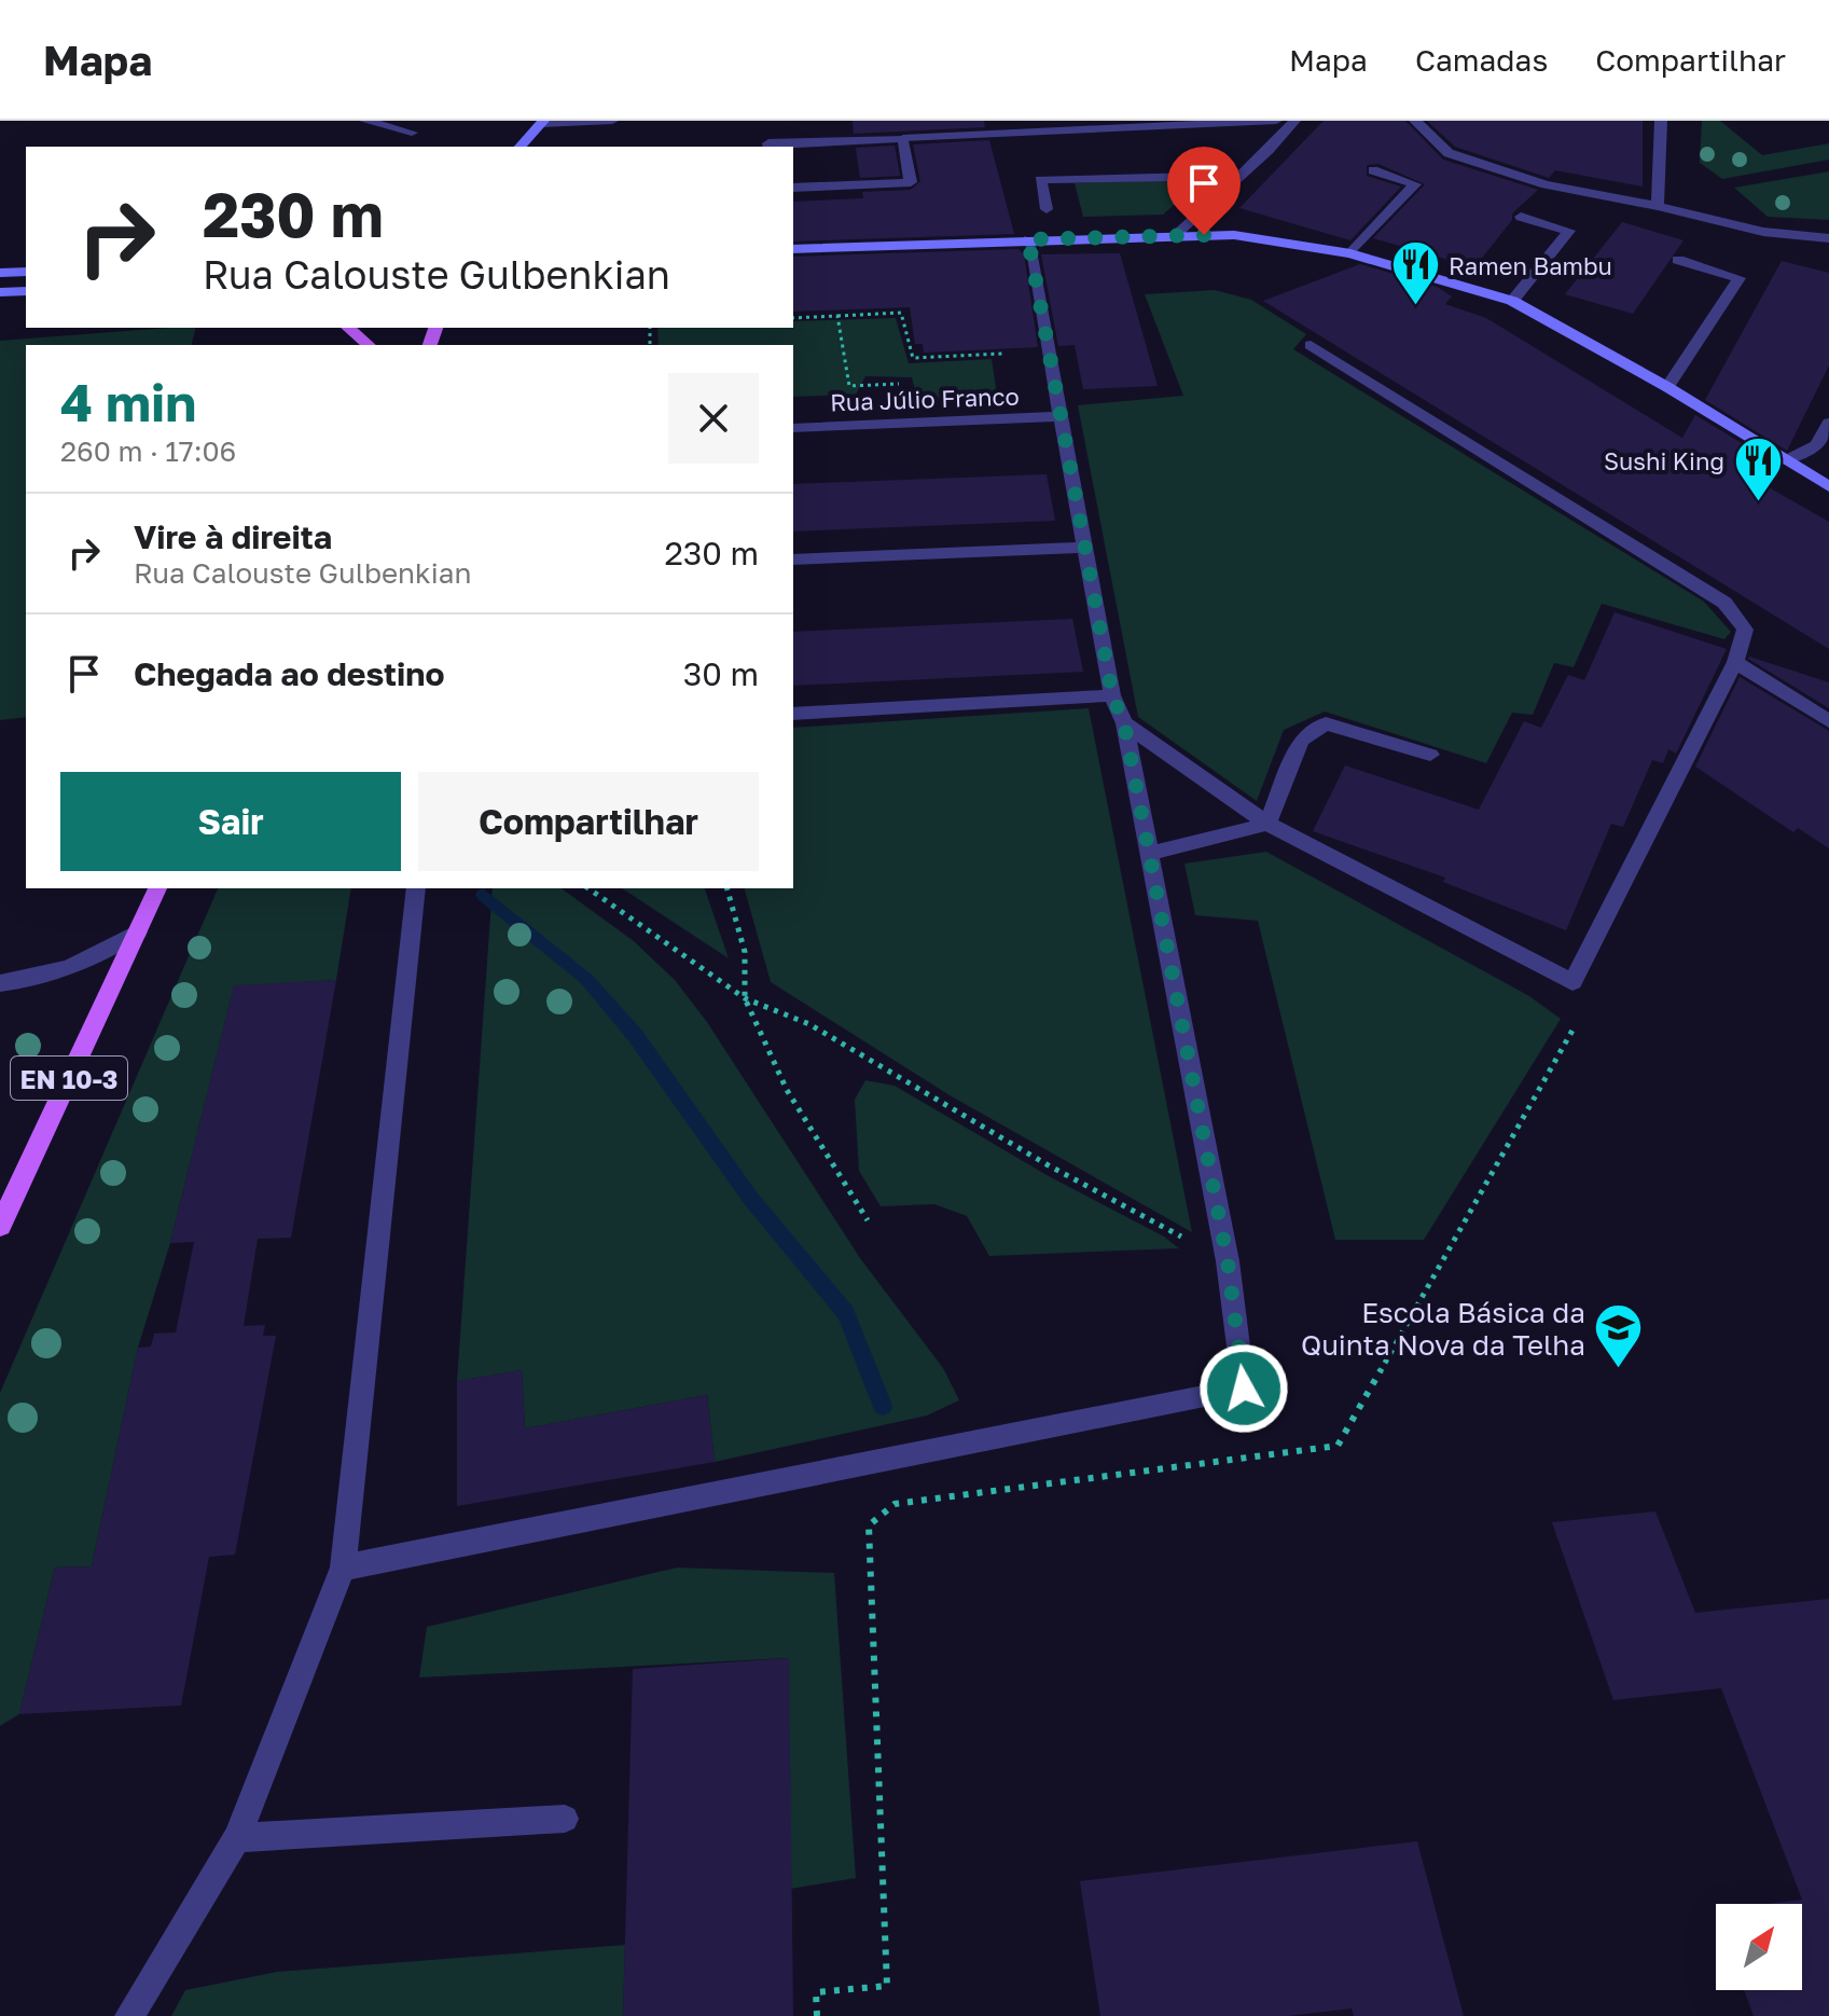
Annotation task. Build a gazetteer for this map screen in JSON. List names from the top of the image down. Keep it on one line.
{"streets":{"main road":["EN 10-3"],"street":["Rua Júlio Franco"]},"places":{"restaurant":["Ramen Bambu","Sushi King"],"school or university":["Escola Básica da Quinta Nova da Telha"]},"north":"top right","page":{"header":"Mapa","nav":["Mapa","Camadas","Compartilhar"],"turn":["230 m","Rua Calouste Gulbenkian"],"heading":["4 min","260 m · 17:06"],"list":[{"name":"Vire à direita","note":"Rua Calouste Gulbenkian","value":"230 m"},{"name":"Chegada ao destino","value":"30 m"}],"buttons":["Sair","Compartilhar"]}}
